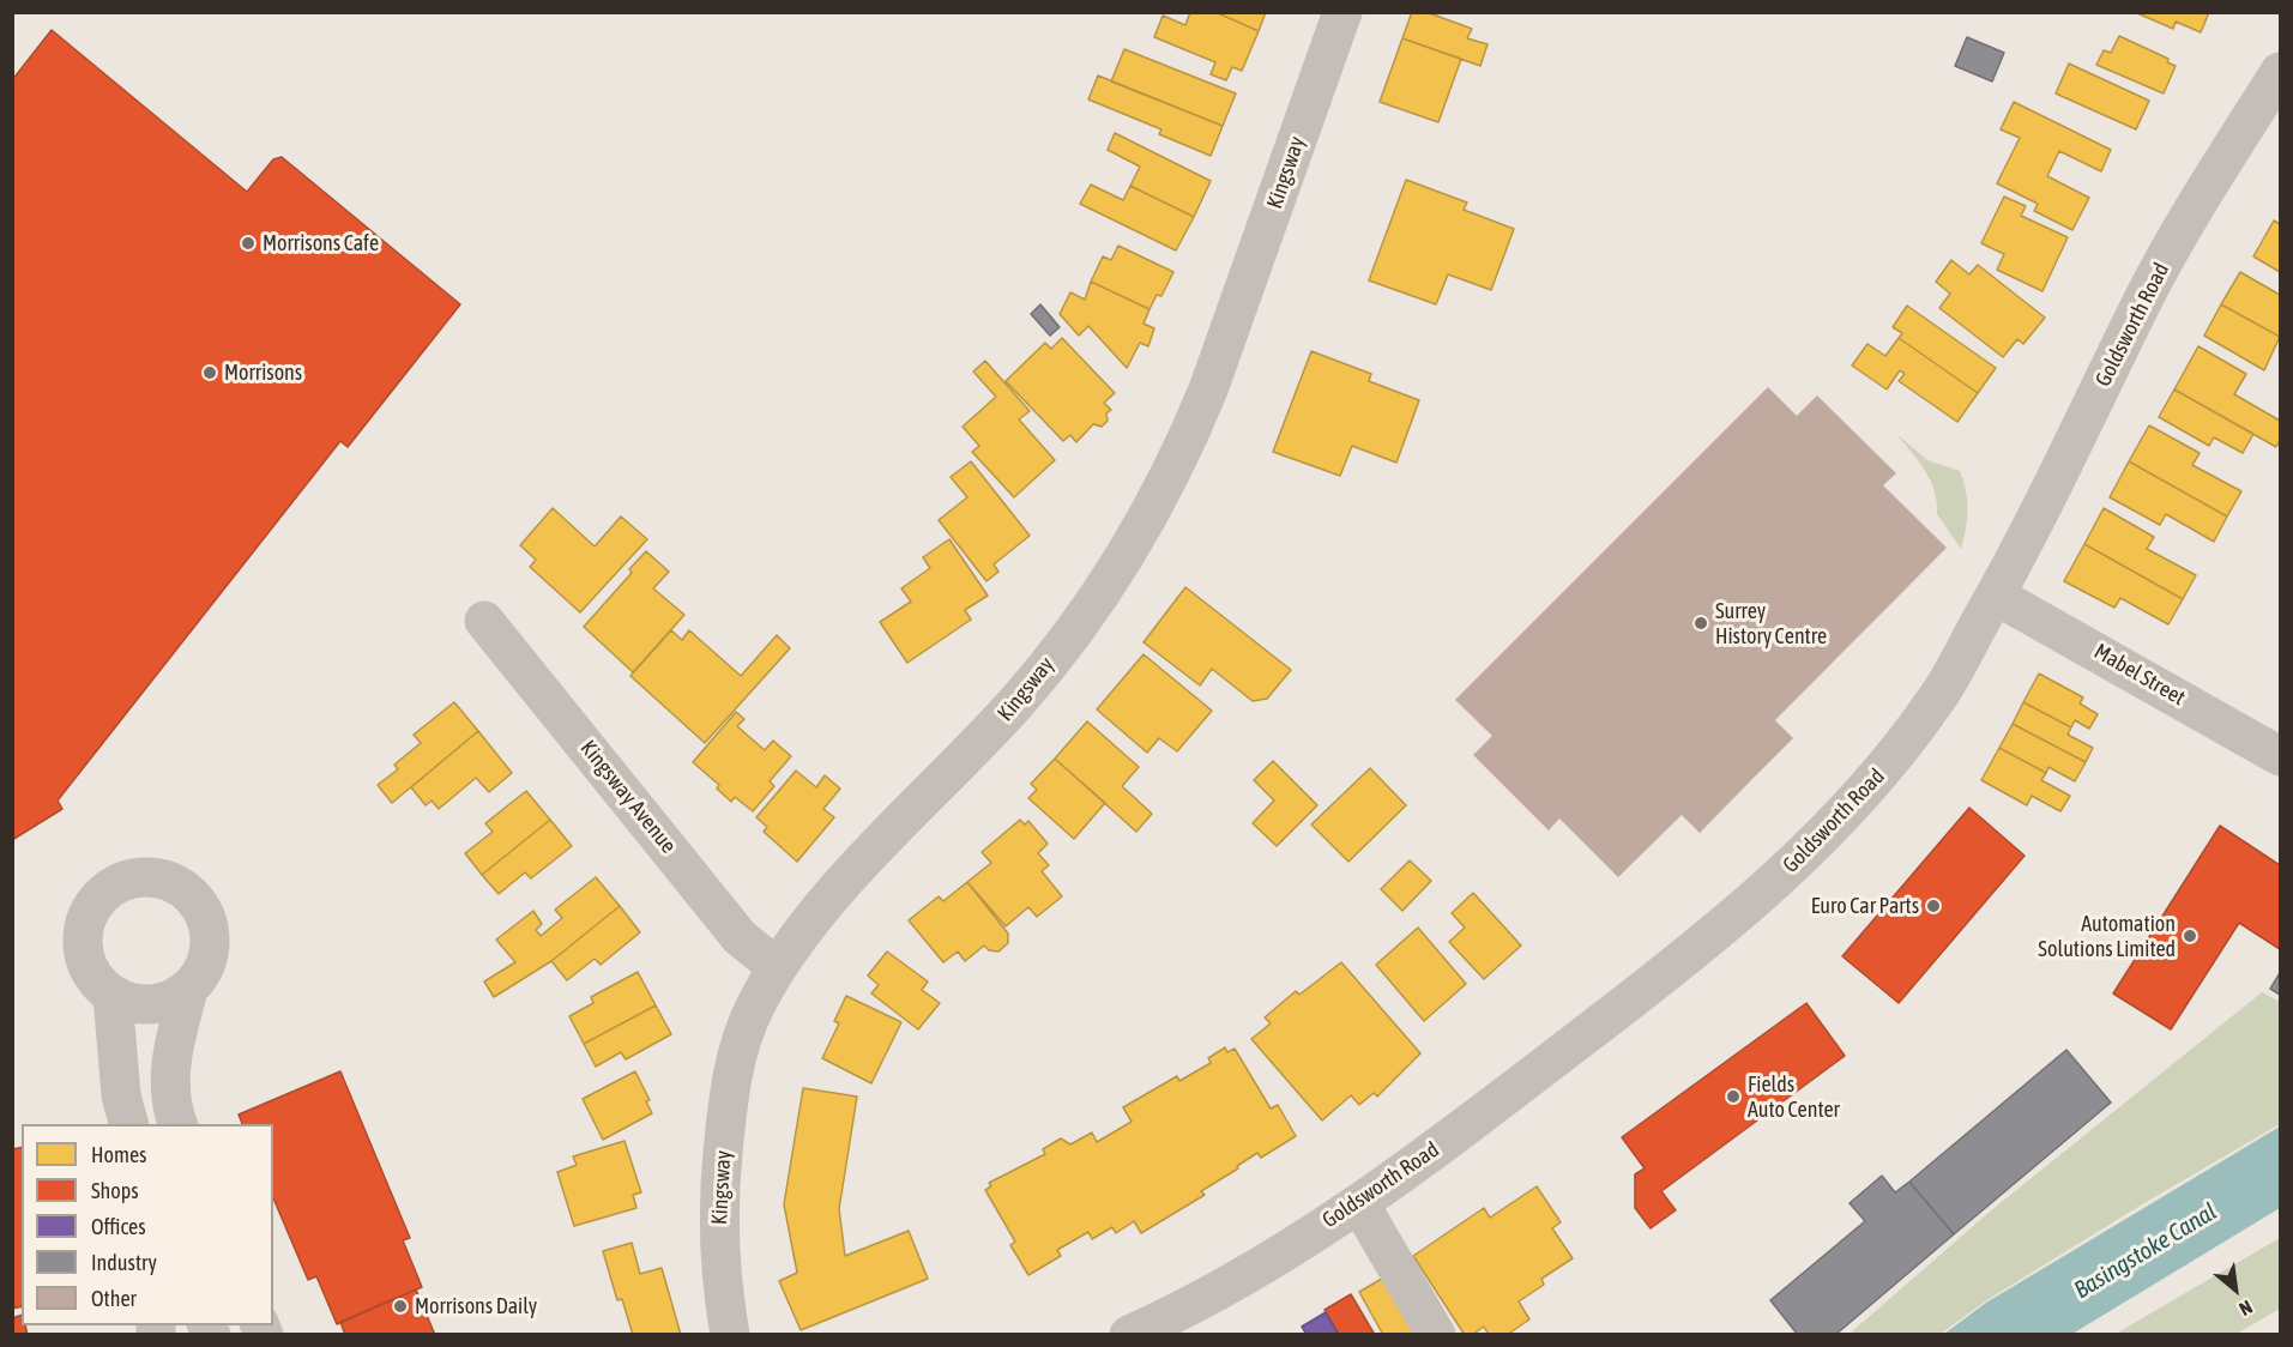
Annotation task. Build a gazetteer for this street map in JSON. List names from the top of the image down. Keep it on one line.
{"streets":{"street":["Kingsway","Goldsworth Road","Mabel Street","Kingsway Avenue"]},"crossings":[["Kingsway","Kingsway Avenue"],["Goldsworth Road","Mabel Street"]],"water":["Basingstoke Canal"],"places":["Morrisons Cafe","Morrisons","Surrey History Centre","Euro Car Parts","Automation Solutions Limited","Fields Auto Center","Morrisons Daily"],"legend":["Homes","Shops","Offices","Industry","Other"],"north":"bottom right"}
